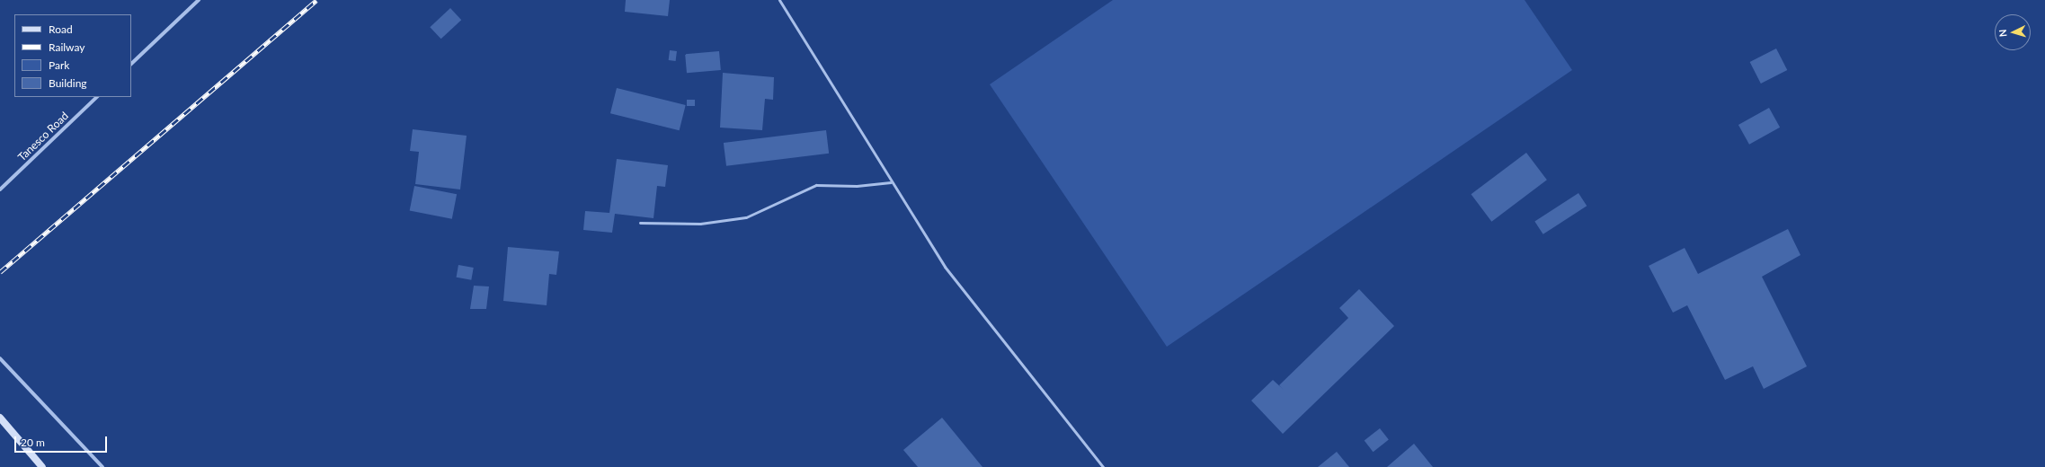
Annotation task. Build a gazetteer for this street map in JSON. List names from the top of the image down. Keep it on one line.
{"streets":{"street":["Tanesco Road"]},"legend":["Road","Railway","Park","Building"],"scale_bar":"20 m","north":"left"}
